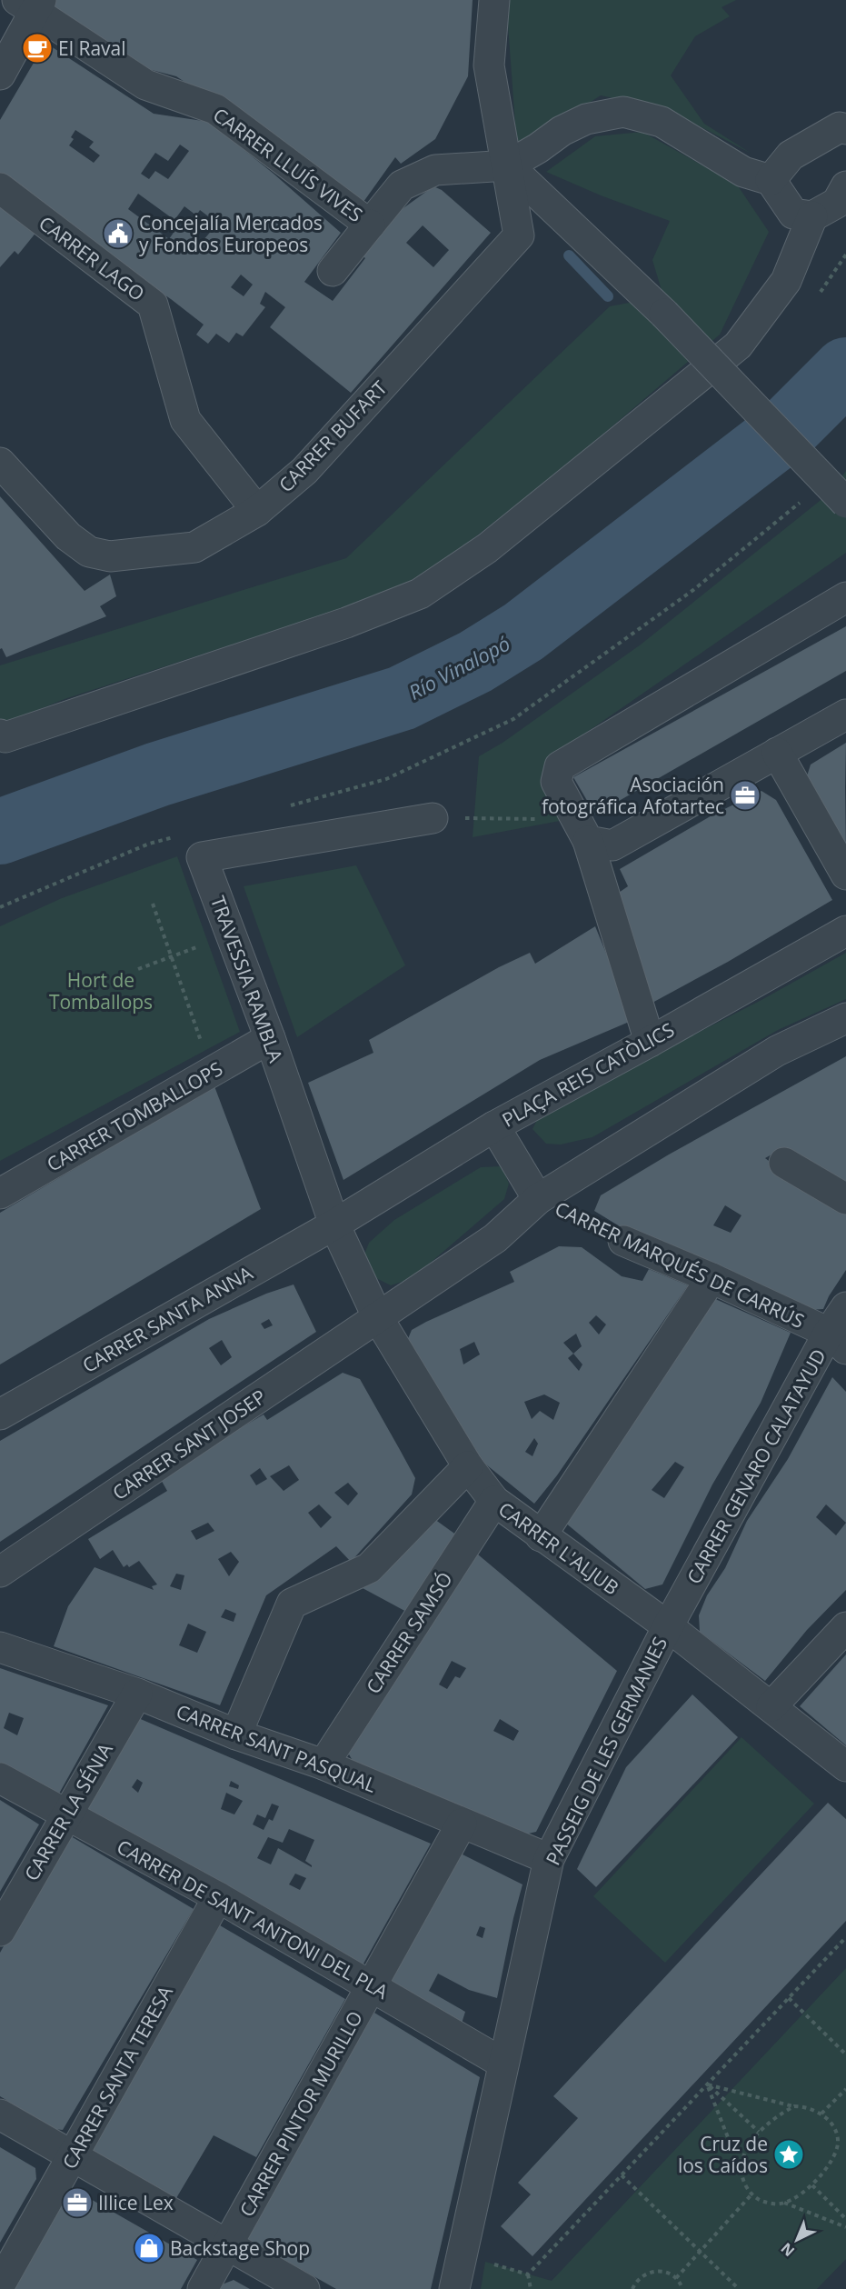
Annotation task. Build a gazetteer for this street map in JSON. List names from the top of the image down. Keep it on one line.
{"streets":{"street":["CARRER LLUÍS VIVES","CARRER LAGO","CARRER BUFART","TRAVESSIA RAMBLA","PLAÇA REIS CATÒLICS","CARRER TOMBALLOPS","CARRER MARQUÉS DE CARRÚS","CARRER SANTA ANNA","CARRER SANT JOSEP","CARRER GENARO CALATAYUD","CARRER L'ALJUB","CARRER SAMSÓ","CARRER SANT PASQUAL","PASSEIG DE LES GERMANIES","CARRER LA SÉNIA","CARRER DE SANT ANTONI DEL PLA","CARRER SANTA TERESA","CARRER PINTOR MURILLO"]},"crossings":[["CARRER LLUÍS VIVES","CARRER BUFART"],["CARRER LAGO","CARRER BUFART"],["TRAVESSIA RAMBLA","PLAÇA REIS CATÒLICS"],["TRAVESSIA RAMBLA","CARRER TOMBALLOPS"],["TRAVESSIA RAMBLA","CARRER SANTA ANNA"],["TRAVESSIA RAMBLA","CARRER SANT JOSEP"],["TRAVESSIA RAMBLA","CARRER L'ALJUB"],["PLAÇA REIS CATÒLICS","CARRER SANTA ANNA"],["CARRER MARQUÉS DE CARRÚS","CARRER GENARO CALATAYUD"],["CARRER SANT JOSEP","CARRER L'ALJUB"],["CARRER GENARO CALATAYUD","CARRER L'ALJUB"],["CARRER GENARO CALATAYUD","PASSEIG DE LES GERMANIES"],["CARRER L'ALJUB","CARRER SAMSÓ"],["CARRER L'ALJUB","PASSEIG DE LES GERMANIES"],["CARRER SAMSÓ","CARRER SANT PASQUAL"],["CARRER SANT PASQUAL","PASSEIG DE LES GERMANIES"],["CARRER SANT PASQUAL","CARRER LA SÉNIA"],["CARRER SANT PASQUAL","CARRER PINTOR MURILLO"],["PASSEIG DE LES GERMANIES","CARRER DE SANT ANTONI DEL PLA"],["CARRER LA SÉNIA","CARRER DE SANT ANTONI DEL PLA"],["CARRER DE SANT ANTONI DEL PLA","CARRER SANTA TERESA"],["CARRER DE SANT ANTONI DEL PLA","CARRER PINTOR MURILLO"]],"water":["Río Vinalopó"],"parks":["Hort de Tomballops"],"places":{"cafe":["El Raval"],"public building":["Concejalía Mercados y Fondos Europeos"],"office":["Asociación fotográfica Afotartec","Illice Lex"],"place":["Cruz de los Caídos"],"shop":["Backstage Shop"]},"north":"bottom left"}
